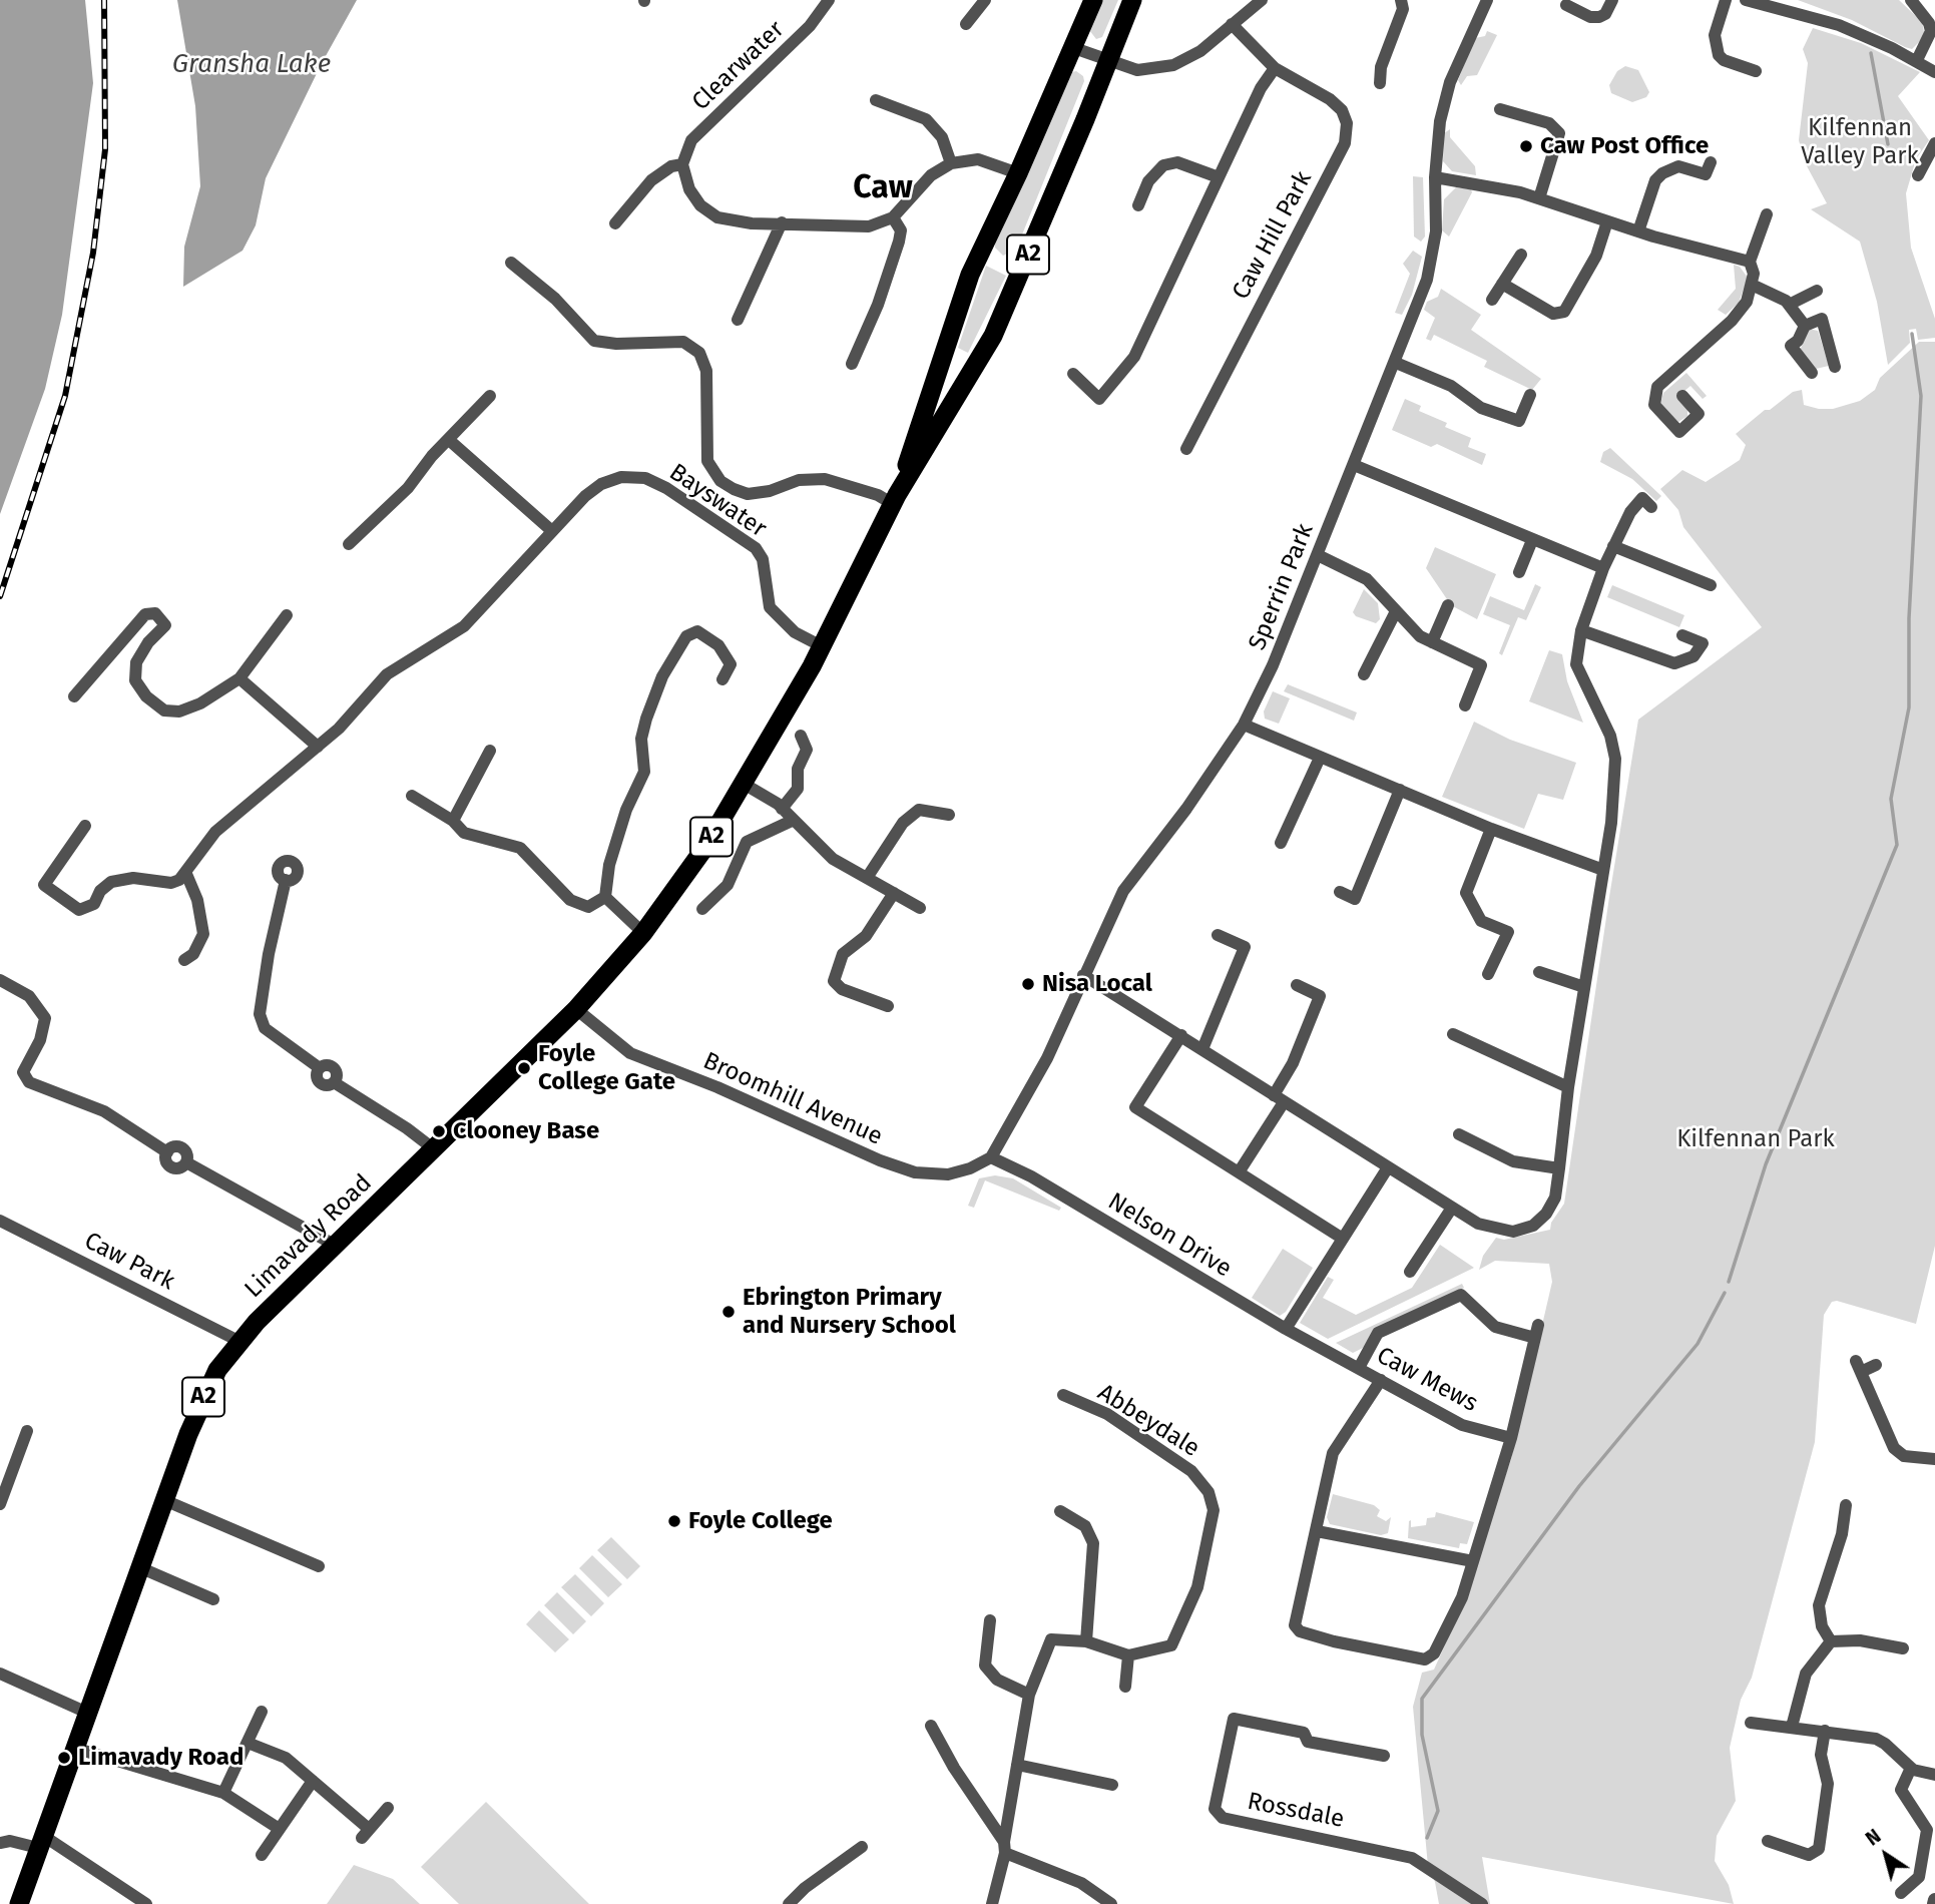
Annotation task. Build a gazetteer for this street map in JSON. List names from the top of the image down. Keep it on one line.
{"streets":{"highway":["A2","Limavady Road"],"street":["Clearwater","Caw Hill Park","Bayswater","Sperrin Park","Broomhill Avenue","Nelson Drive","Caw Park","Caw Mews","Abbeydale","Rossdale"]},"crossings":[["A2","Bayswater"],["A2","Broomhill Avenue"],["A2","Limavady Road"],["Sperrin Park","Broomhill Avenue"],["Sperrin Park","Nelson Drive"],["Broomhill Avenue","Nelson Drive"],["Broomhill Avenue","Limavady Road"],["Nelson Drive","Caw Mews"],["Limavady Road","Caw Park"]],"districts":["Caw"],"water":["Gransha Lake"],"parks":["Kilfennan Valley Park","Kilfennan Park"],"places":["Caw Post Office","Nisa Local","Foyle College Gate","Clooney Base","Ebrington Primary and Nursery School","Foyle College","Limavady Road"],"north":"top left"}
